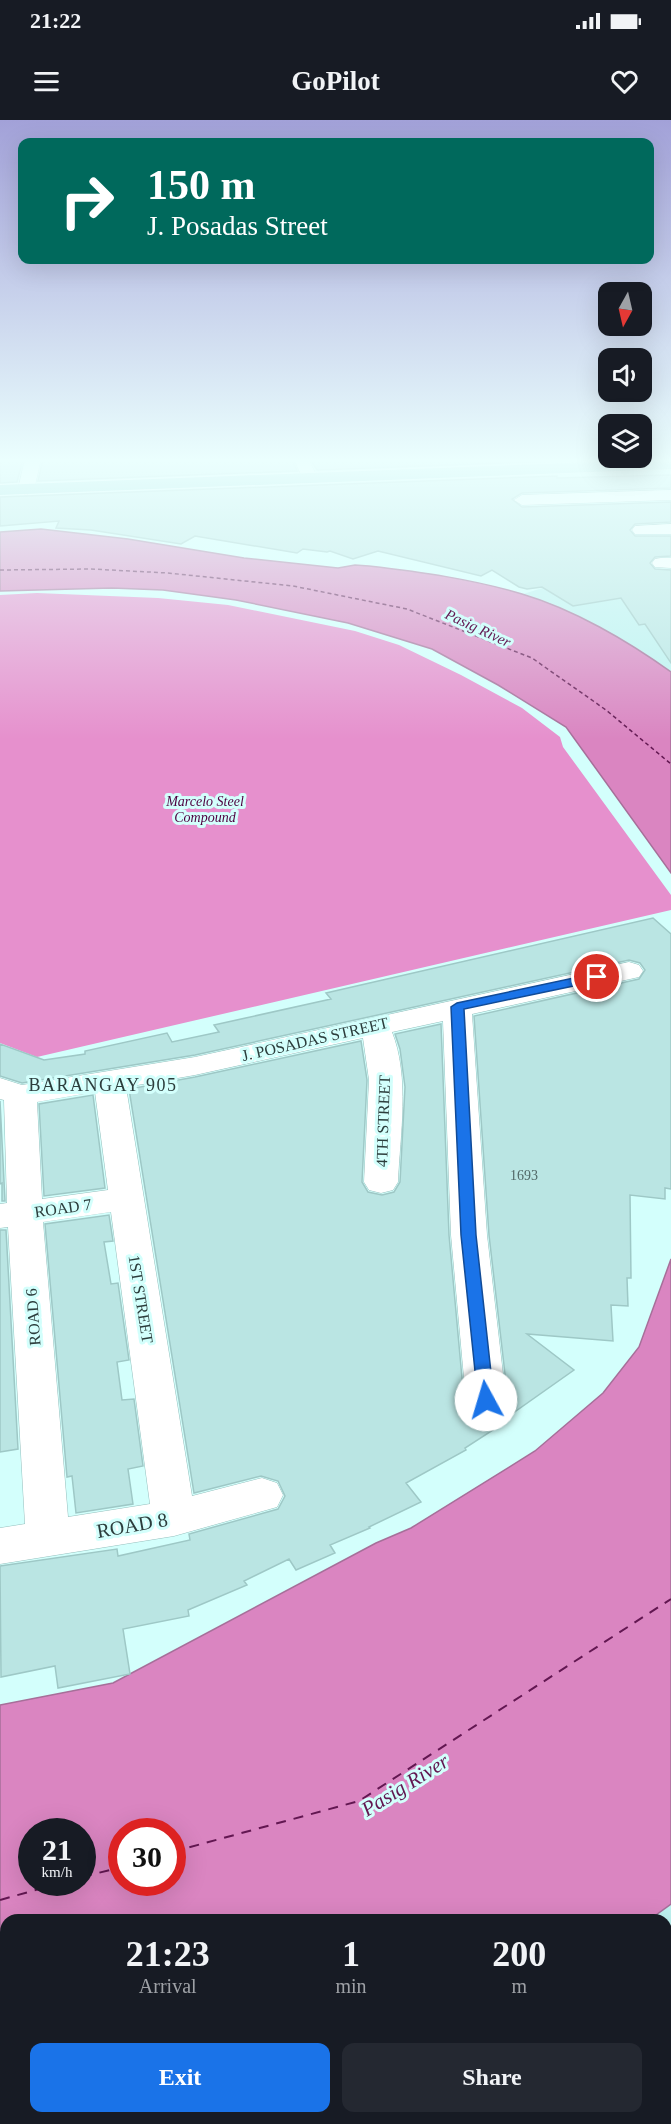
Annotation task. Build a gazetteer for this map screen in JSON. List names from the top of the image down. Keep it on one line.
{"streets":{"street":["J. POSADAS STREET","4TH STREET","ROAD 7","1ST STREET","ROAD 6","ROAD 8"]},"crossings":[["J. POSADAS STREET","4TH STREET"],["J. POSADAS STREET","1ST STREET"],["J. POSADAS STREET","ROAD 6"],["ROAD 7","1ST STREET"],["ROAD 7","ROAD 6"],["1ST STREET","ROAD 8"],["ROAD 6","ROAD 8"]],"districts":["BARANGAY 905"],"water":["Pasig River"],"parks":["Marcelo Steel Compound"],"house_numbers":["1693"],"north":"bottom","page":{"status":"21:22","header":"GoPilot","turn":["150 m","J. Posadas Street"],"speed":"21 km/h","limit":"30","eta":["21:23","Arrival","1","min","200","m"],"buttons":["Exit","Share"]}}
